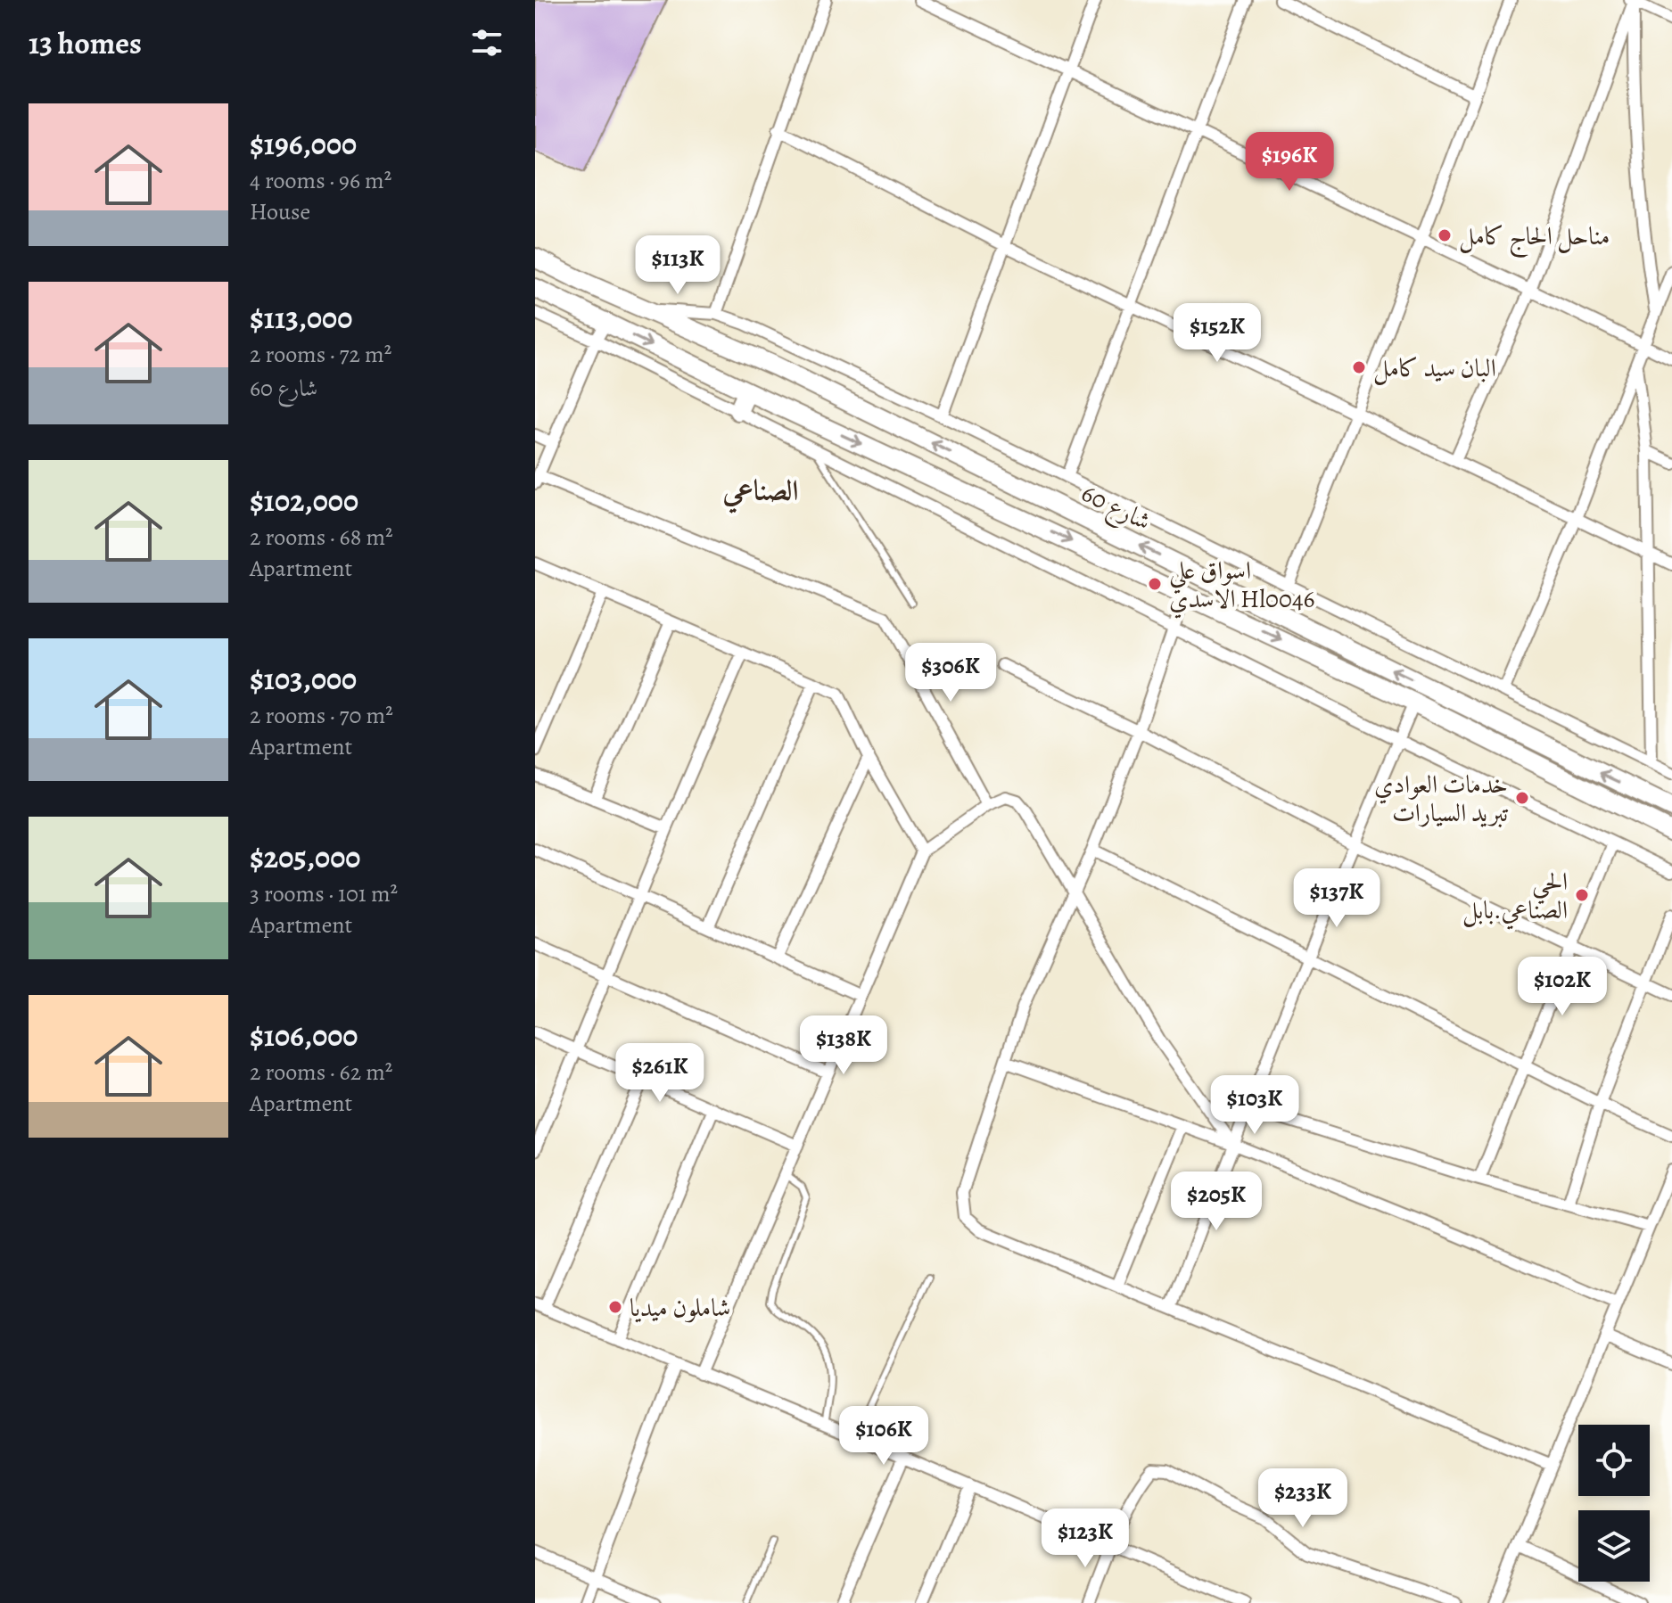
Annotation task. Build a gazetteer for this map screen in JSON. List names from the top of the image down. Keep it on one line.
{"streets":{"highway":["شارع 60"]},"districts":["الصناعي"],"places":["مناحل الحاج كامل","البان سيد كامل","اسواق علي الاسدي Hl0046","خدمات العوادي تبريد السيارات","الحي الصناعي.بابل","شاملون ميديا"],"page":{"heading":"13 homes","list":[{"name":"$196,000","note":"4 rooms · 96 m² · House"},{"name":"$113,000","note":"2 rooms · 72 m² · شارع 60"},{"name":"$102,000","note":"2 rooms · 68 m² · Apartment"},{"name":"$103,000","note":"2 rooms · 70 m² · Apartment"},{"name":"$205,000","note":"3 rooms · 101 m² · Apartment"},{"name":"$106,000","note":"2 rooms · 62 m² · Apartment"}],"price":["$196K","$113K","$152K","$306K","$137K","$102K","$138K","$261K","$103K","$205K","$106K","$233K","$123K"]}}
